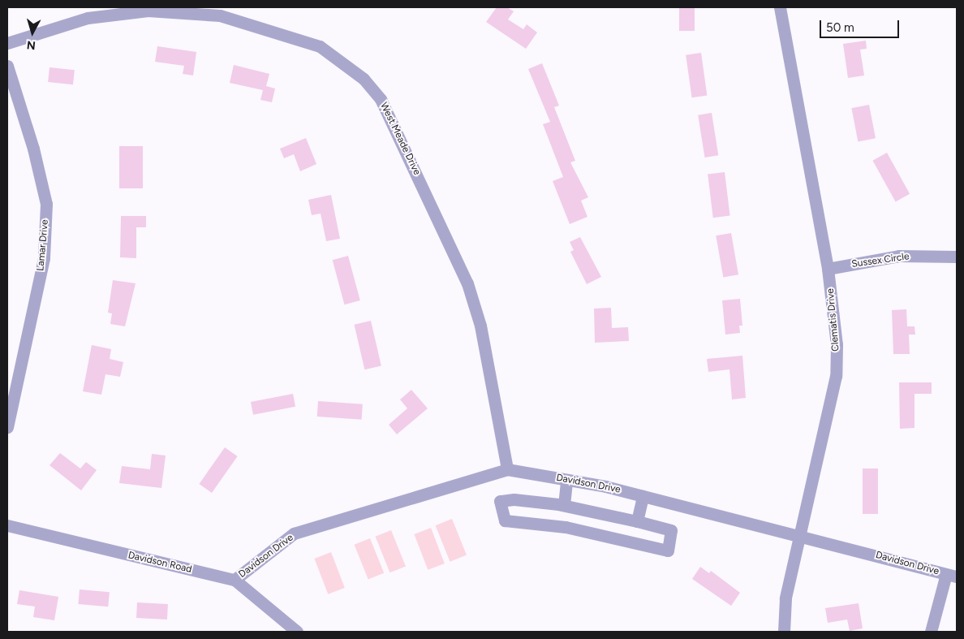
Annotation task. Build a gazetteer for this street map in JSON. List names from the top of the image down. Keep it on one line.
{"streets":{"street":["West Meade Drive","Lamar Drive","Sussex Circle","Clematis Drive","Davidson Drive","Davidson Road"]},"crossings":[["West Meade Drive","Davidson Drive"],["Sussex Circle","Clematis Drive"],["Clematis Drive","Davidson Drive"],["Davidson Drive","Davidson Road"]],"scale_bar":"50 m","north":"bottom"}
